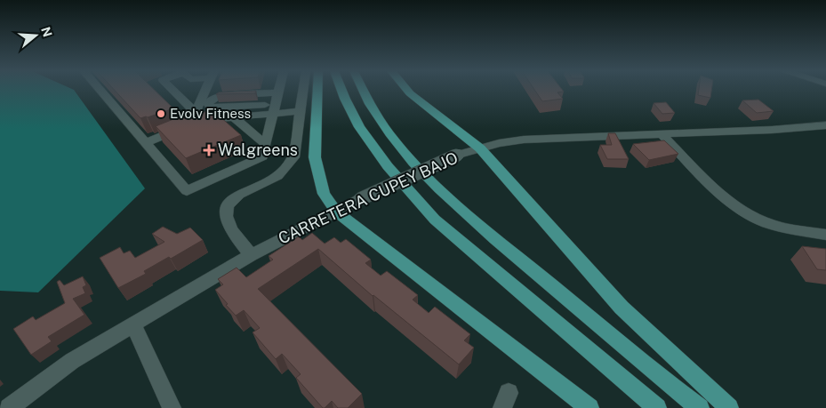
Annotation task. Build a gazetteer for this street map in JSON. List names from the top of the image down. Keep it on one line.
{"streets":{"street":["CARRETERA CUPEY BAJO"]},"places":{"other":["Evolv Fitness"],"health":["Walgreens"]},"north":"right"}
